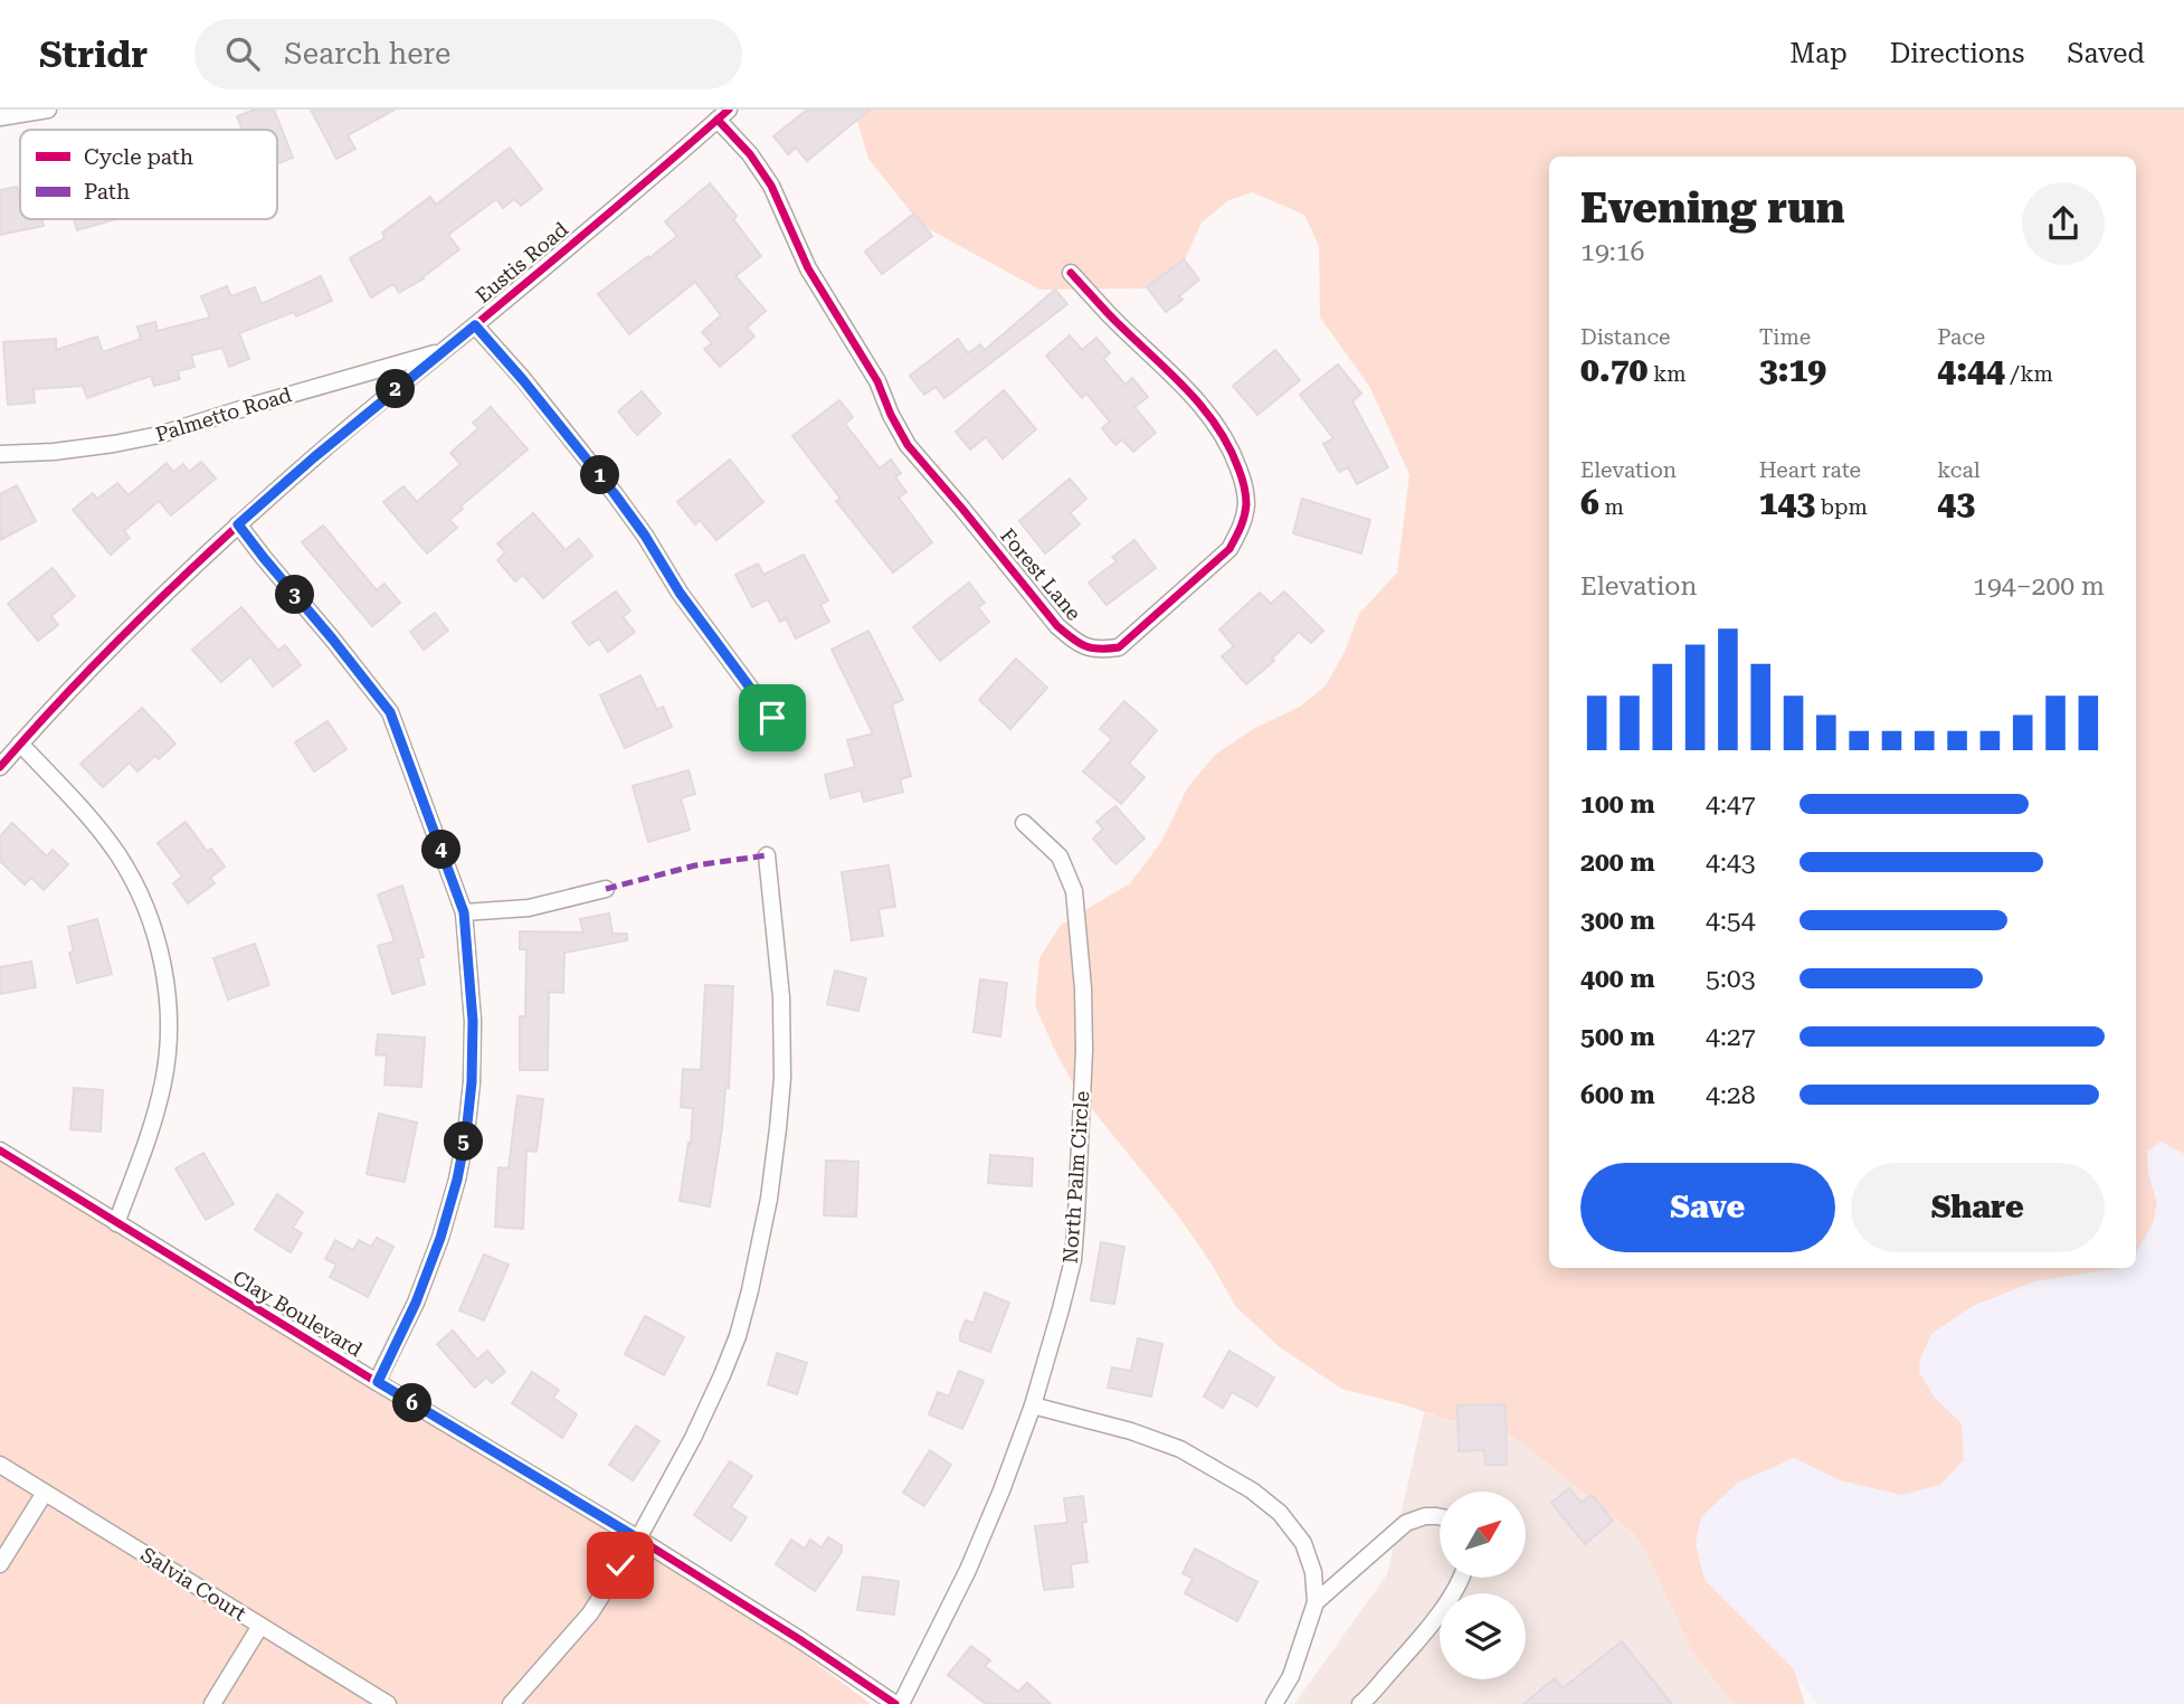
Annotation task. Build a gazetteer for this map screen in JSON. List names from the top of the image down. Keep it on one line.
{"streets":{"street":["Eustis Road","Palmetto Road","Forest Lane","North Palm Circle","Clay Boulevard","Salvia Court"]},"crossings":[["Eustis Road","Palmetto Road"],["Eustis Road","Forest Lane"],["North Palm Circle","Clay Boulevard"]],"legend":["Cycle path","Path"],"north":"top right","page":{"header":"Stridr","search":"Search here","nav":["Map","Directions","Saved"],"heading":["Evening run","19:16"],"stats":[["Distance","0.70 km"],["Time","3:19"],["Pace","4:44 /km"],["Elevation","6 m"],["Heart rate","143 bpm"],["kcal","43"]],"pins":["2","1","3","4","5","6"],"chart":["Elevation","194–200 m"],"list":[{"name":"100 m","note":"4:47"},{"name":"200 m","note":"4:43"},{"name":"300 m","note":"4:54"},{"name":"400 m","note":"5:03"},{"name":"500 m","note":"4:27"},{"name":"600 m","note":"4:28"}],"buttons":["Save","Share"]}}
